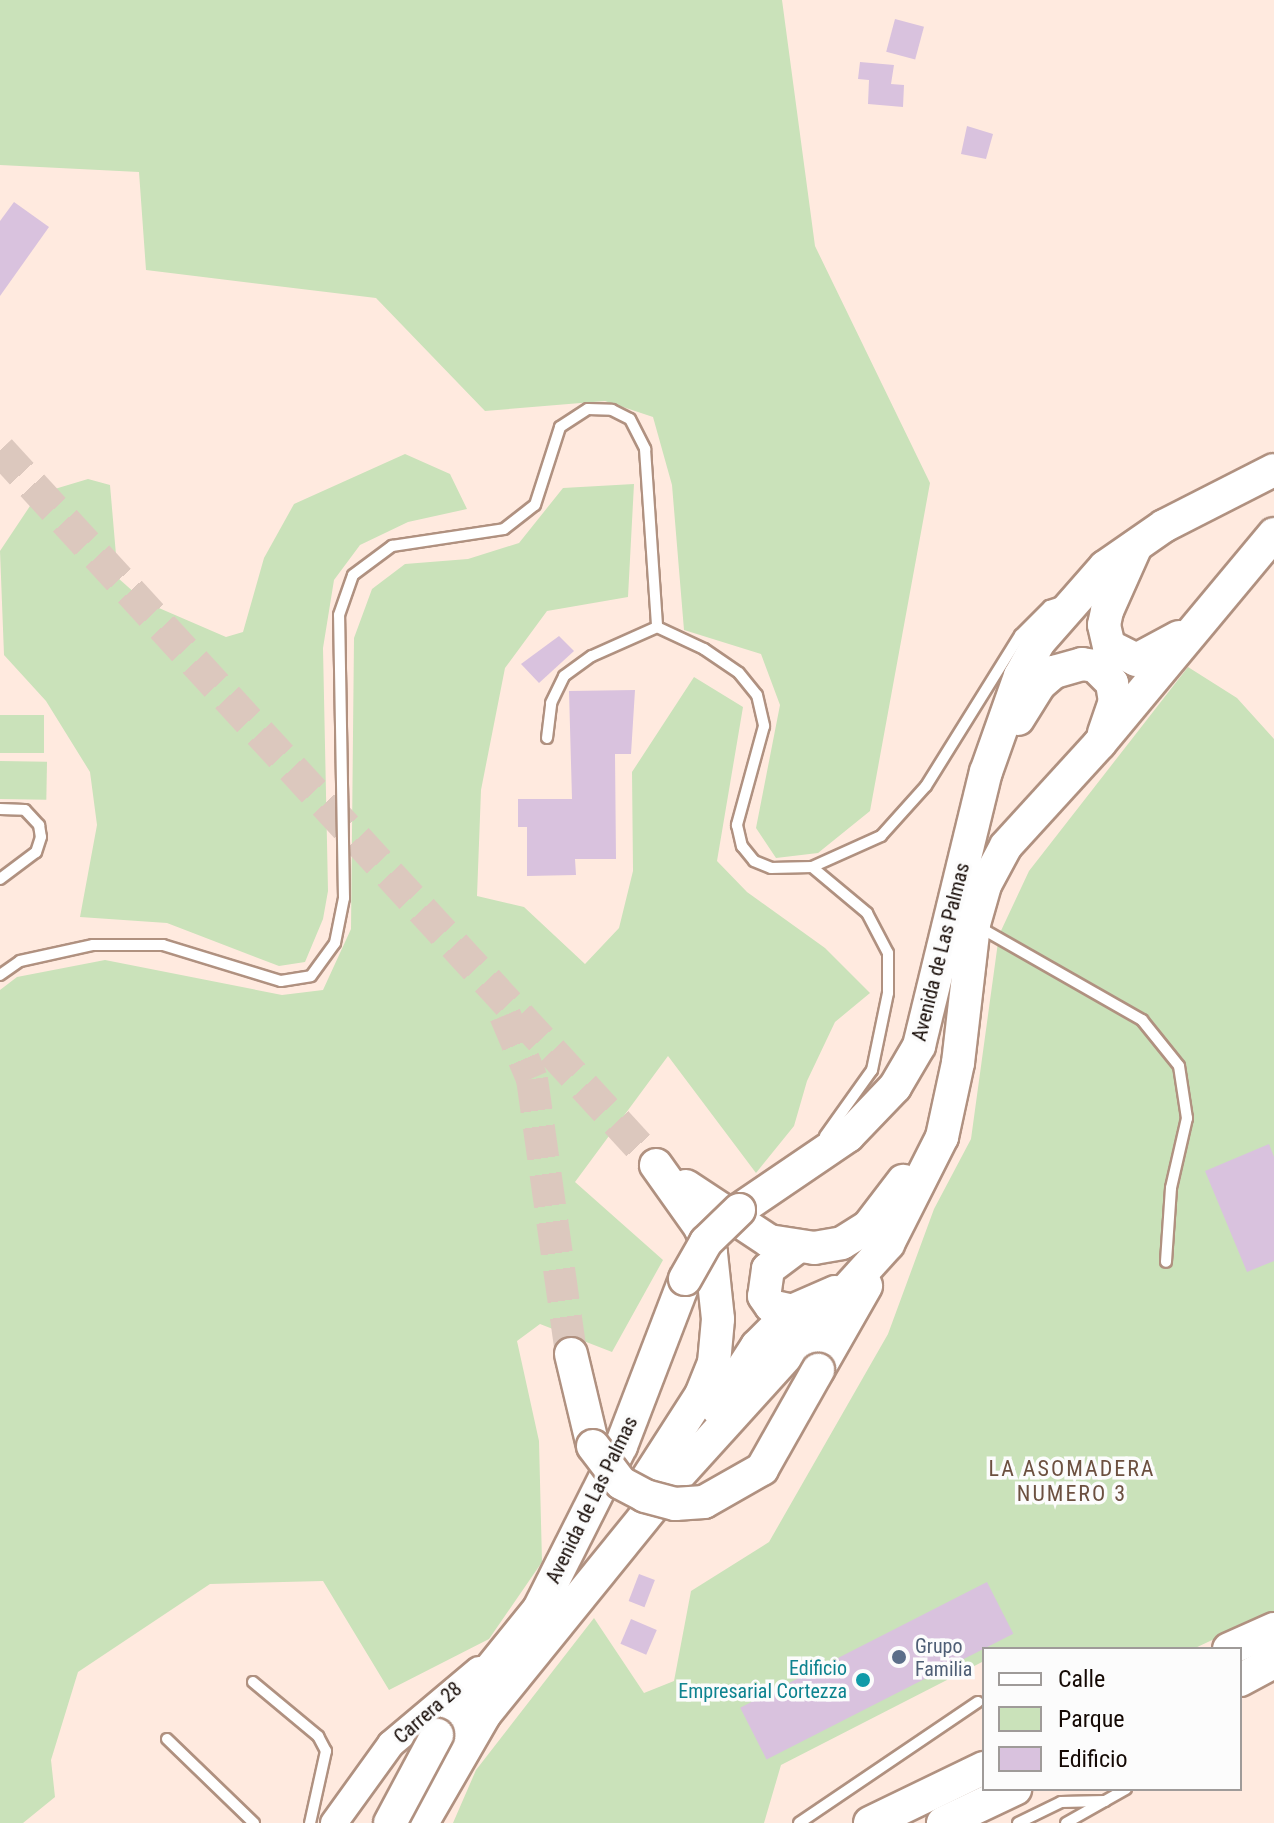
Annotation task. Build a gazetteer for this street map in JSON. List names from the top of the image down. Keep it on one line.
{"streets":{"main road":["Avenida de Las Palmas"],"street":["Carrera 28"]},"crossings":[["Avenida de Las Palmas","Carrera 28"]],"districts":["LA ASOMADERA NUMERO 3"],"places":["Grupo Familia","Edificio Empresarial Cortezza"],"legend":["Calle","Parque","Edificio"]}
